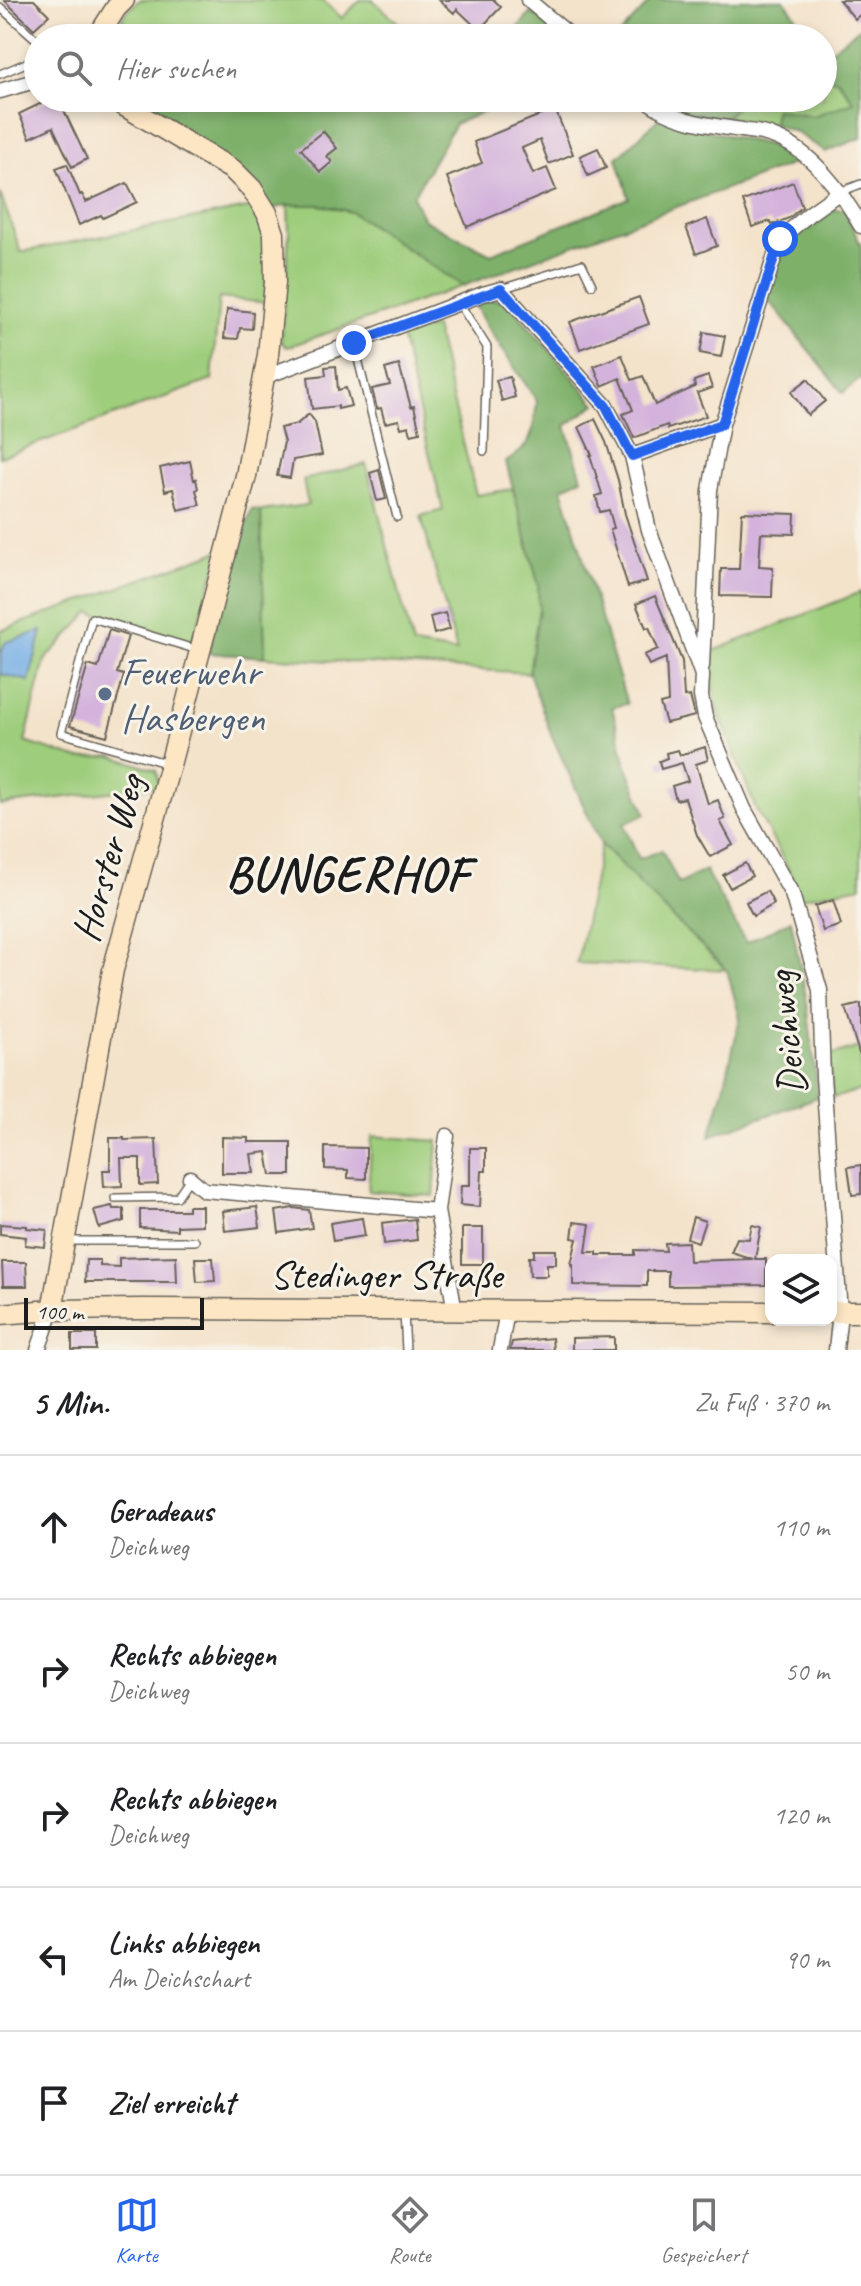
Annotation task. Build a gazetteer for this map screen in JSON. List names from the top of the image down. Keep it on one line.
{"streets":{"street":["Horster Weg","Deichweg","Stedinger Straße"]},"crossings":[["Horster Weg","Stedinger Straße"]],"districts":["BUNGERHOF"],"places":["Feuerwehr Hasbergen"],"scale_bar":"100 m","page":{"search":"Hier suchen","scale":"100 m","heading":["5 Min.","Zu Fuß · 370 m"],"list":[["Geradeaus","Deichweg","110 m"],["Rechts abbiegen","Deichweg","50 m"],["Rechts abbiegen","Deichweg","120 m"],["Links abbiegen","Am Deichschart","90 m"],"Ziel erreicht"],"nav":["Karte","Route","Gespeichert"]}}
